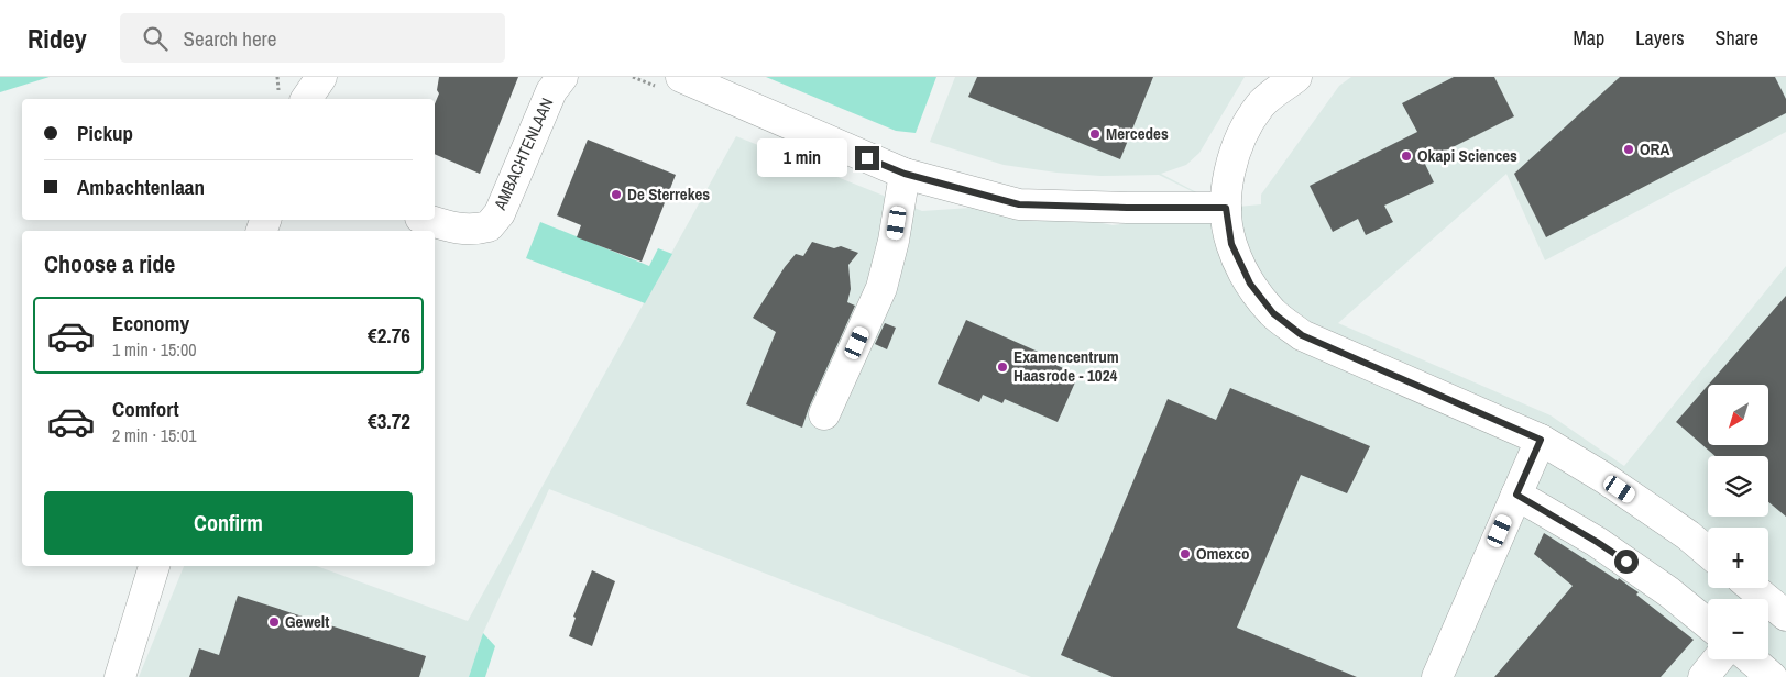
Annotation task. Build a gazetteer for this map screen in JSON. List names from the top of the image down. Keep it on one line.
{"streets":{"main road":["AMBACHTENLAAN"]},"places":["Mercedes","ORA","Okapi Sciences","De Sterrekes","Examencentrum Haasrode - 1024","Omexco","Gewelt"],"north":"bottom left","page":{"header":"Ridey","search":"Search here","nav":["Map","Layers","Share"],"banner":["Pickup","Ambachtenlaan"],"bubble":"1 min","heading":"Choose a ride","list":[{"name":"Economy","note":"1 min · 15:00","value":"€2.76"},{"name":"Comfort","note":"2 min · 15:01","value":"€3.72"}],"map_buttons":["+","−"],"buttons":"Confirm"}}
